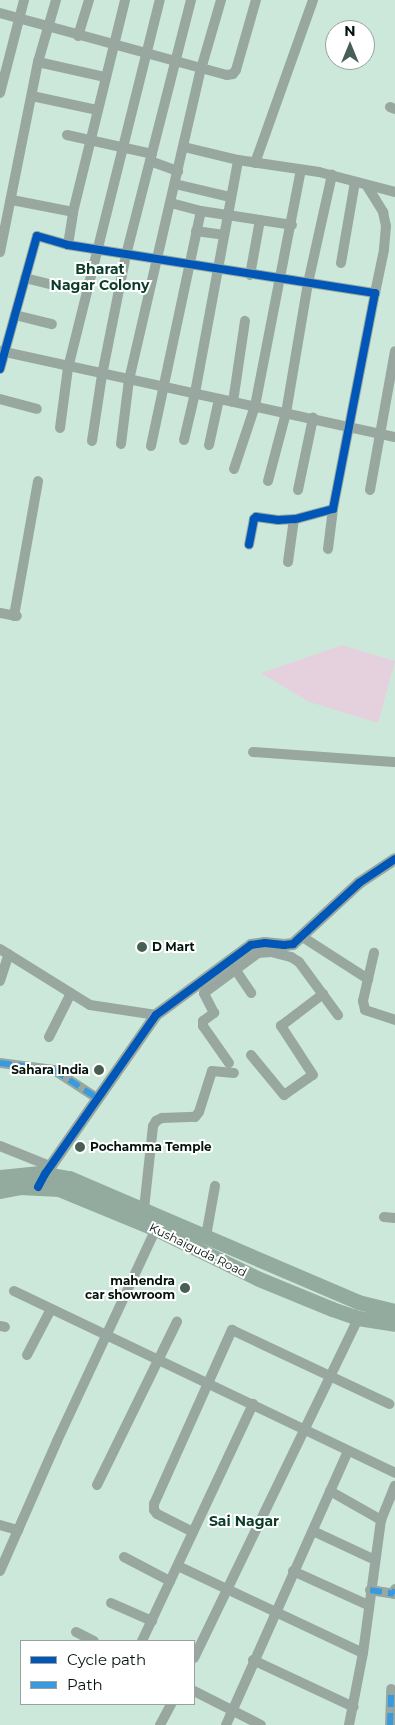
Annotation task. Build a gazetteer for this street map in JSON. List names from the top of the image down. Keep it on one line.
{"streets":{"main road":["Kushaiguda Road"]},"districts":["Bharat Nagar Colony","Sai Nagar"],"places":["D Mart","Sahara India","Pochamma Temple","mahendra car showroom"],"legend":["Cycle path","Path"],"north":"top"}
